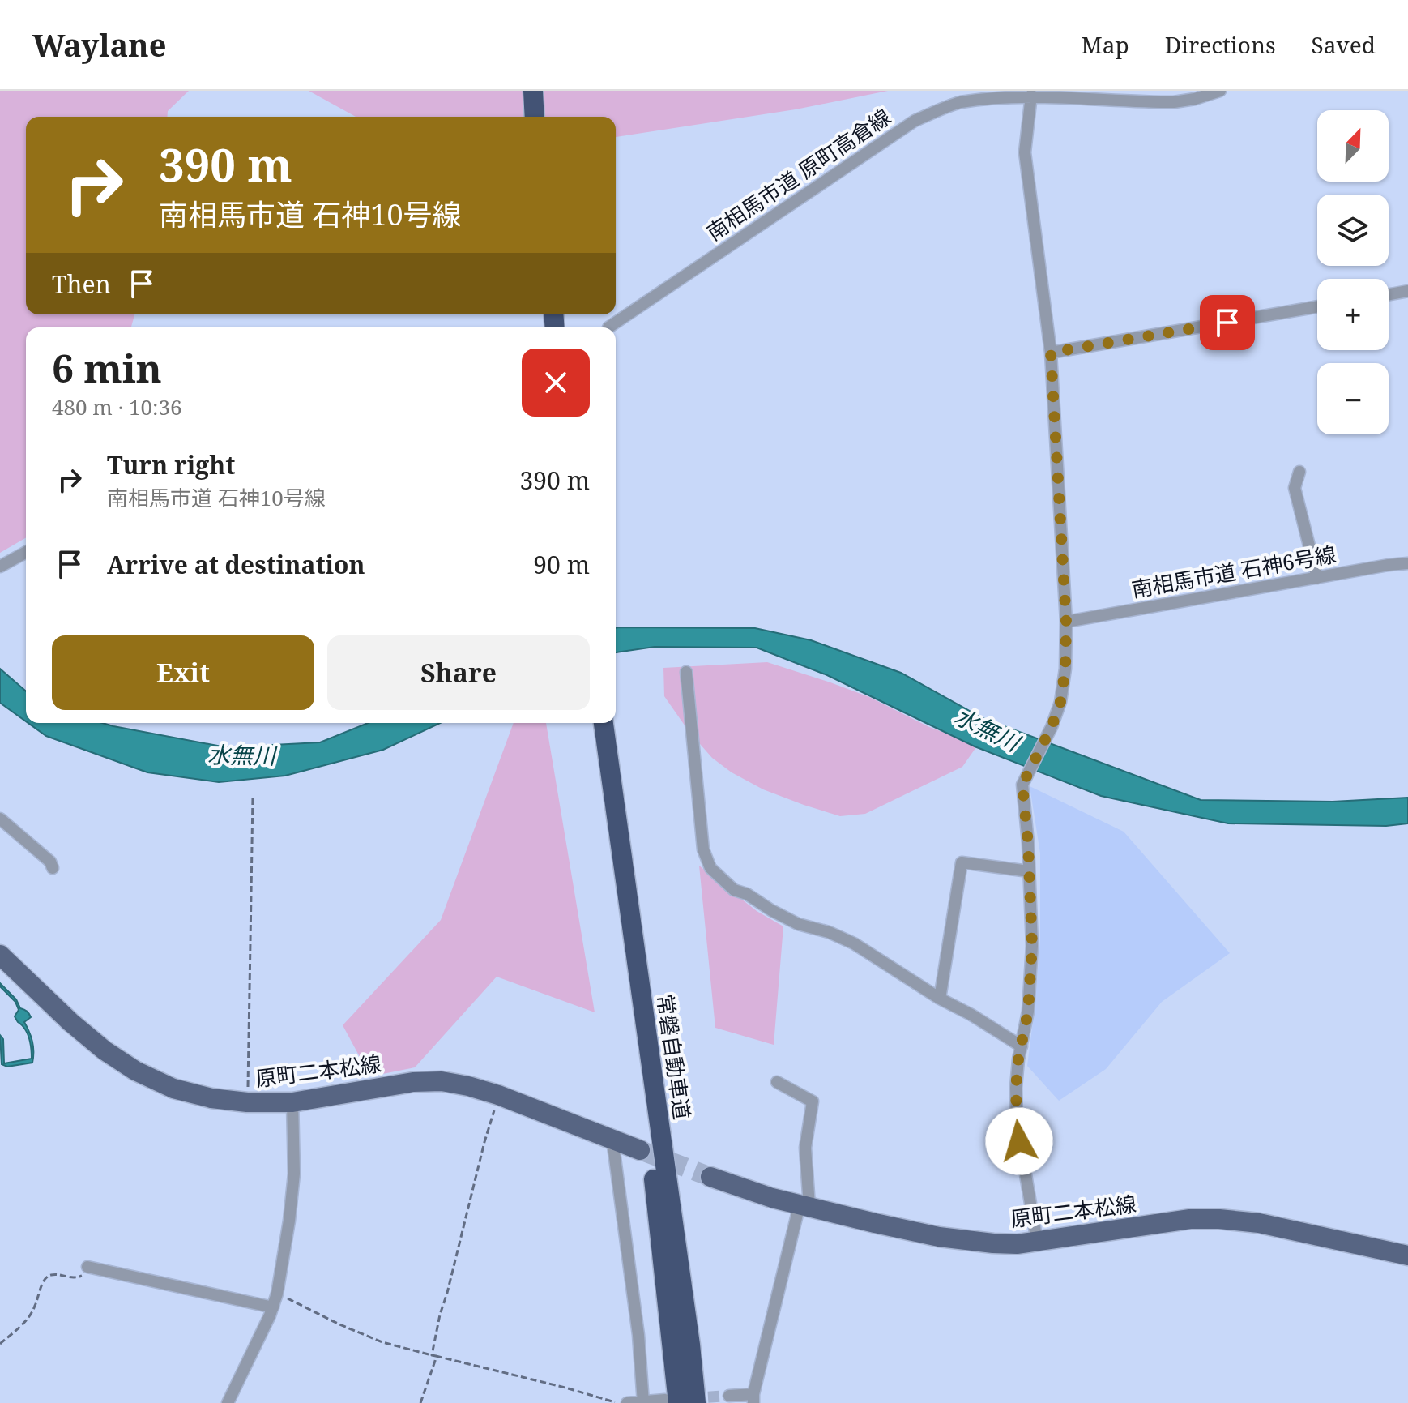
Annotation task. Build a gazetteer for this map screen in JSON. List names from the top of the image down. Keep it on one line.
{"streets":{"highway":["常磐自動車道"],"main road":["原町二本松線"],"street":["南相馬市道 原町高倉線","南相馬市道 石神6号線"]},"water":["水無川"],"north":"top right","page":{"header":"Waylane","nav":["Map","Directions","Saved"],"map_buttons":["+","−"],"turn":["390 m","南相馬市道 石神10号線"],"then":"Then","heading":["6 min","480 m · 10:36"],"list":[{"name":"Turn right","note":"南相馬市道 石神10号線","value":"390 m"},{"name":"Arrive at destination","value":"90 m"}],"buttons":["Exit","Share"]}}
